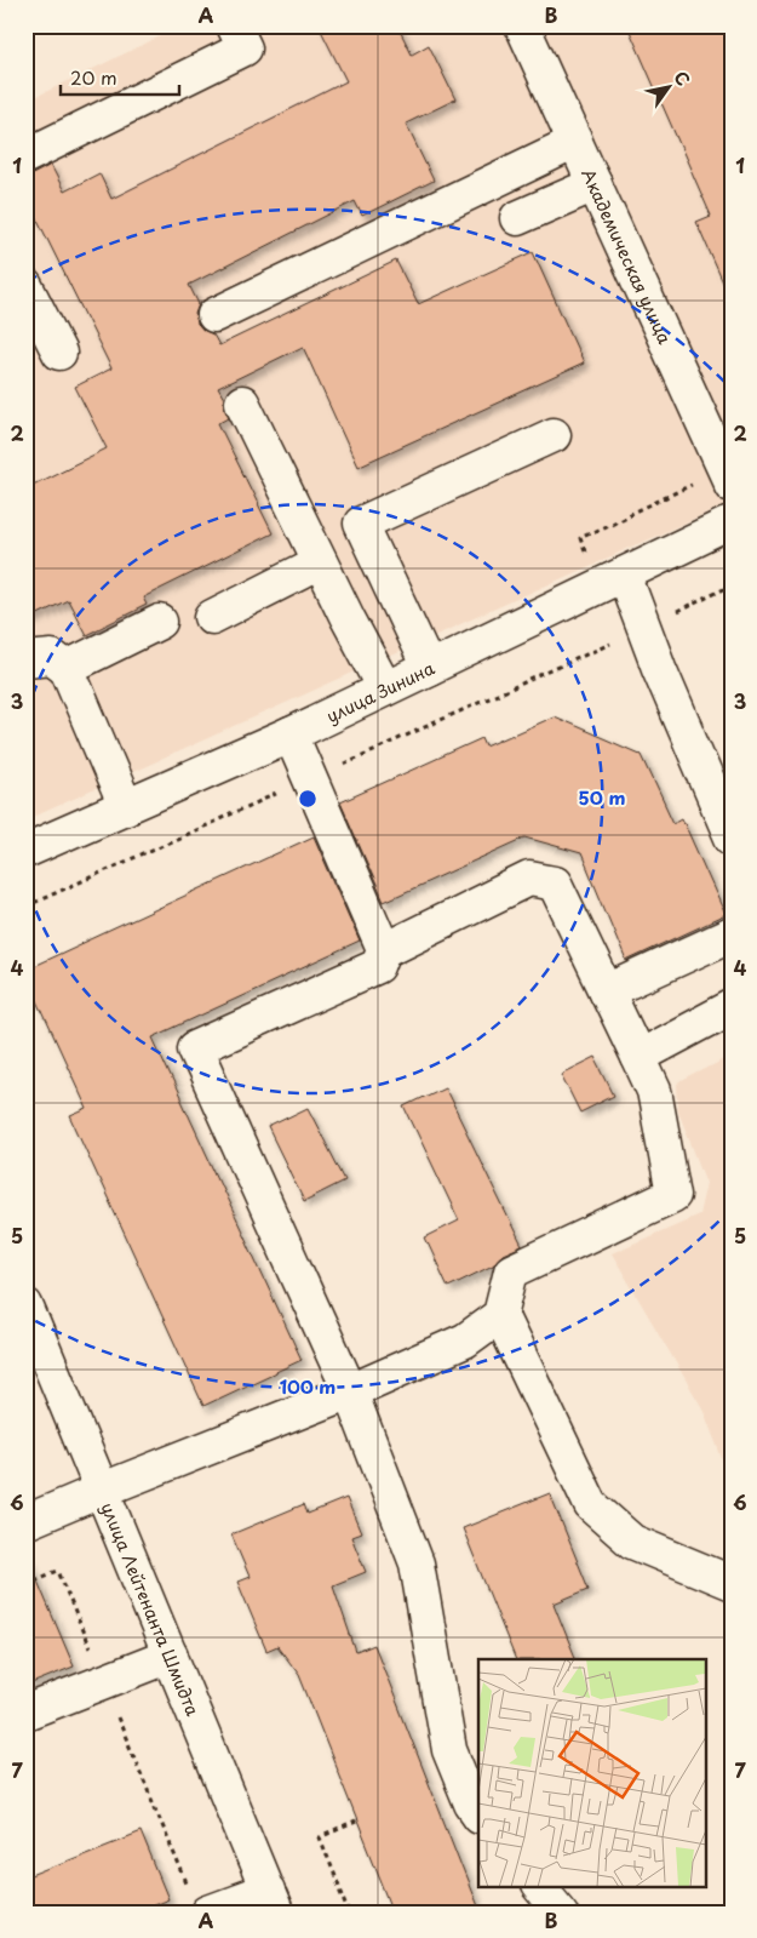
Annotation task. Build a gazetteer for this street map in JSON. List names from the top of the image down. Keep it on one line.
{"streets":{"street":["Академическая улица","улица Зинина","улица Лейтенанта Шмидта"]},"scale_bar":"20 m","north":"top right","grid":{"columns":["A","B"],"rows":["1","2","3","4","5","6","7"]},"rings":["50 m","100 m"]}
